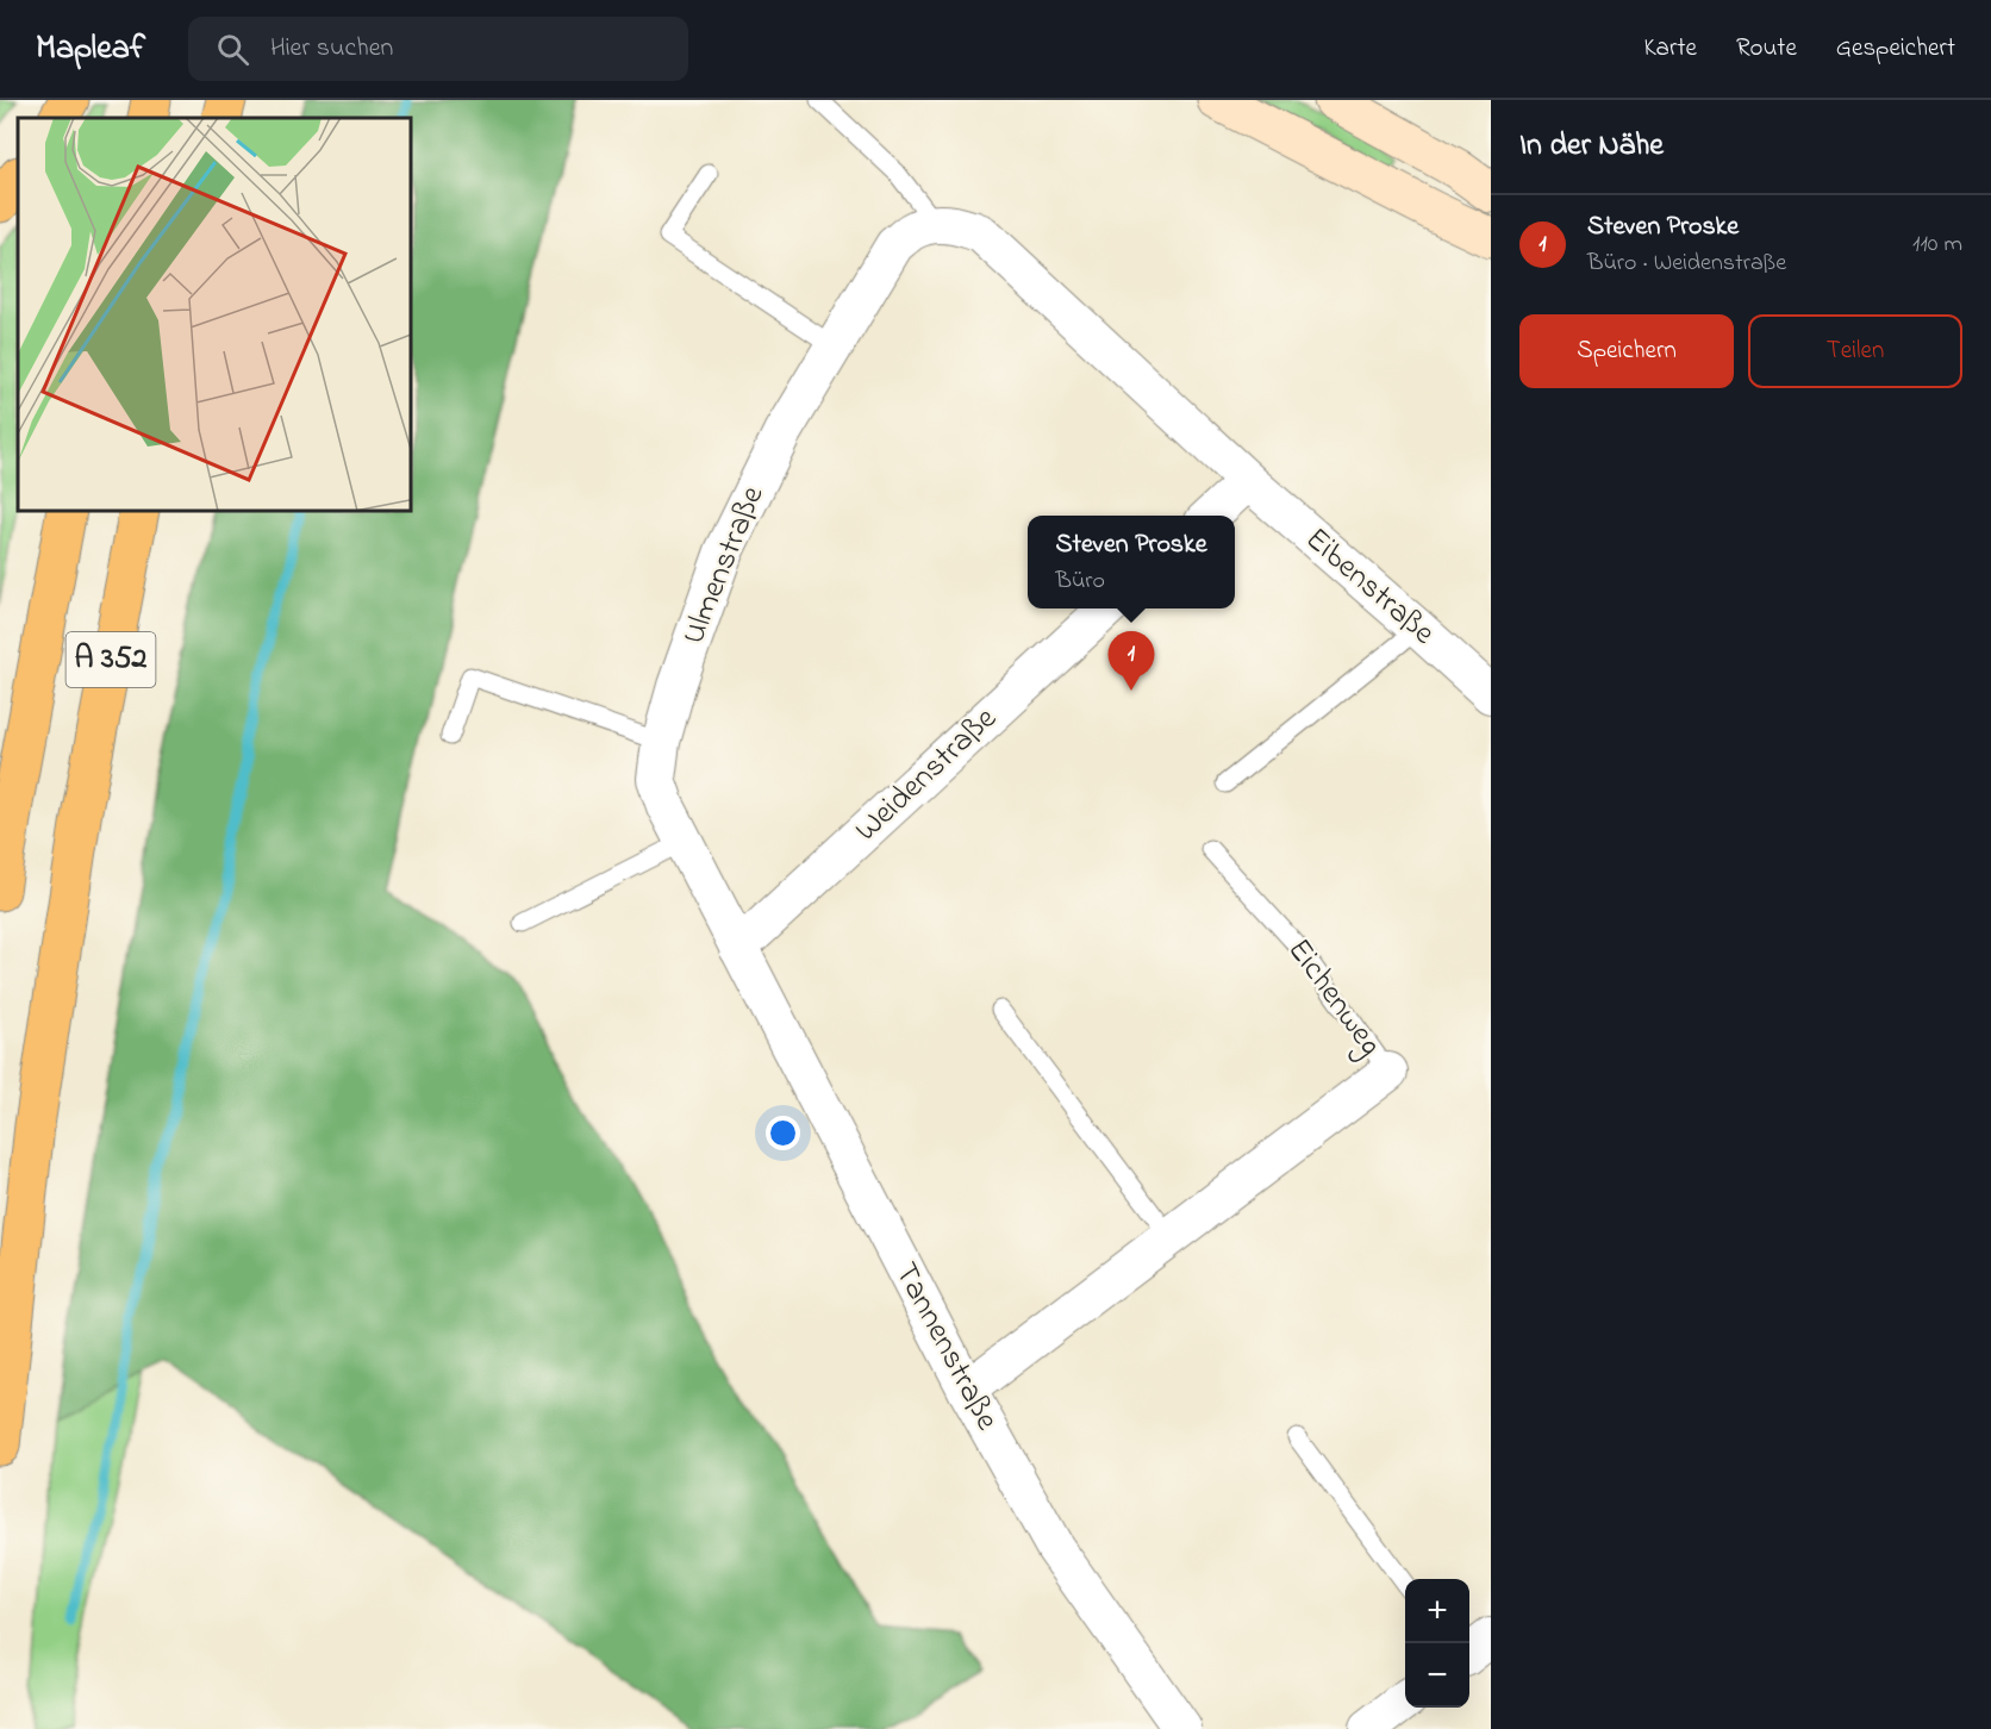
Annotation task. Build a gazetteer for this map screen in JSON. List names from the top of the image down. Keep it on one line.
{"streets":{"highway":["A 352"],"street":["Ulmenstraße","Eibenstraße","Weidenstraße","Eichenweg","Tannenstraße"]},"crossings":[["Ulmenstraße","Weidenstraße"],["Ulmenstraße","Tannenstraße"],["Weidenstraße","Tannenstraße"],["Eichenweg","Tannenstraße"]],"page":{"header":"Mapleaf","search":"Hier suchen","nav":["Karte","Route","Gespeichert"],"heading":"In der Nähe","list":[{"mark":"1","name":"Steven Proske","note":"Büro · Weidenstraße","value":"110 m"}],"buttons":["Speichern","Teilen"],"popup":["Steven Proske","Büro"],"pins":"1","map_buttons":["+","−"]}}
